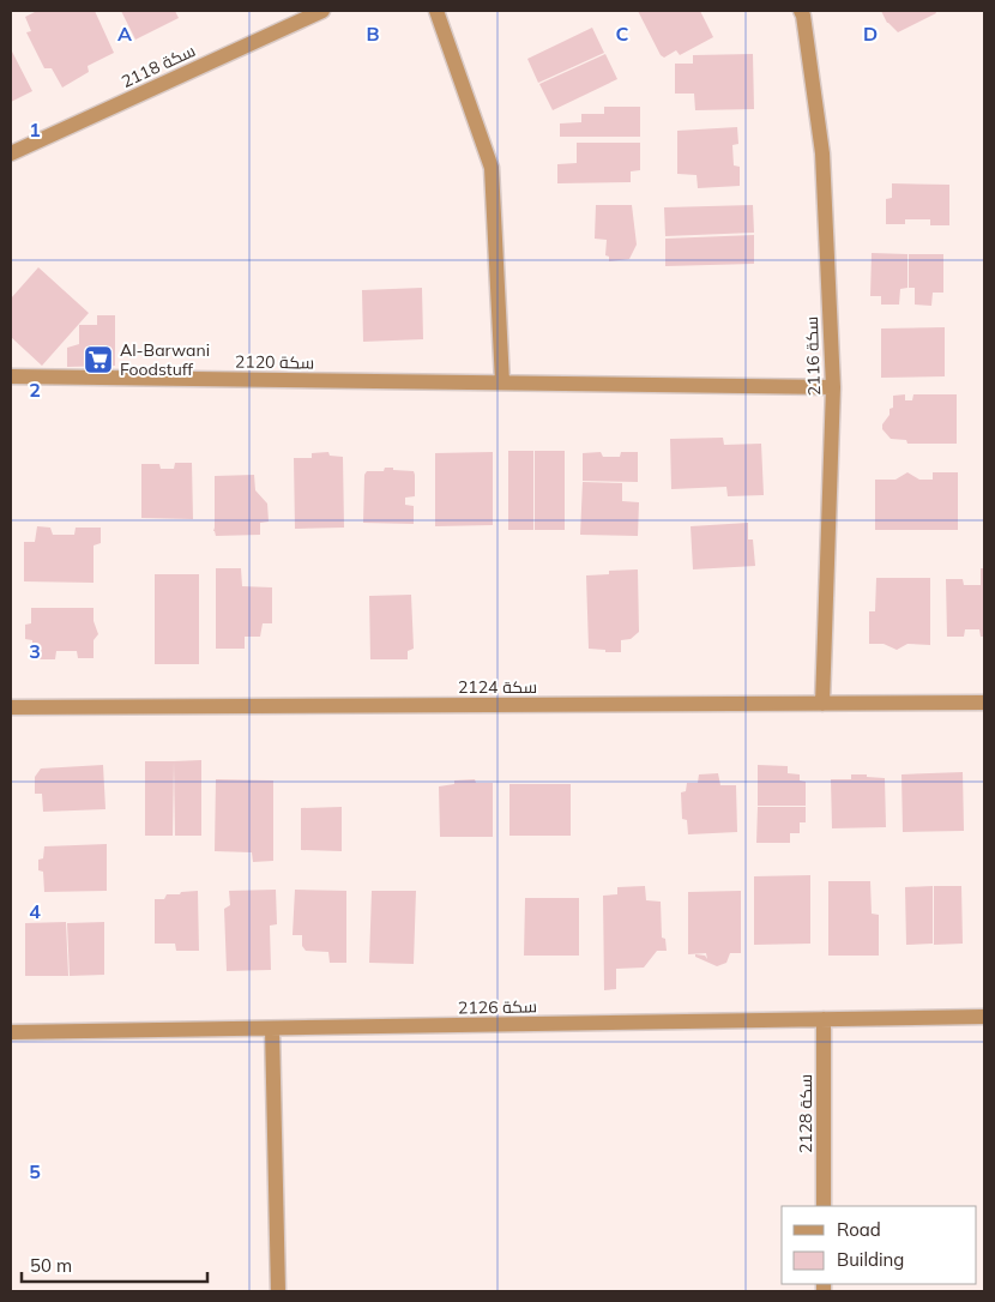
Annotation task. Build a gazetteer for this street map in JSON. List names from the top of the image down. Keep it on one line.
{"streets":{"street":["سكة 2118","سكة 2116","سكة 2120","سكة 2124","سكة 2126","سكة 2128"]},"crossings":[["سكة 2116","سكة 2120"],["سكة 2116","سكة 2124"],["سكة 2126","سكة 2128"]],"places":{"supermarket":["Al-Barwani Foodstuff"]},"legend":["Road","Building"],"scale_bar":"50 m","grid":{"columns":["A","B","C","D"],"rows":["1","2","3","4","5"]}}
